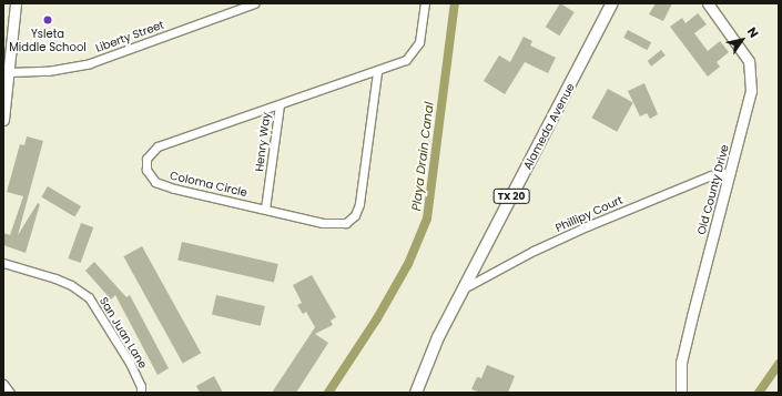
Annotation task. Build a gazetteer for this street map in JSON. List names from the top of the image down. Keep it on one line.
{"streets":{"main road":["Alameda Avenue","TX 20"],"street":["Liberty Street","Henry Way","Coloma Circle","Old County Drive","Phillipy Court","San Juan Lane"]},"crossings":[["Alameda Avenue","Phillipy Court"],["Henry Way","Coloma Circle"],["Old County Drive","Phillipy Court"]],"water":["Playa Drain Canal"],"places":["Ysleta Middle School"],"north":"top right"}
